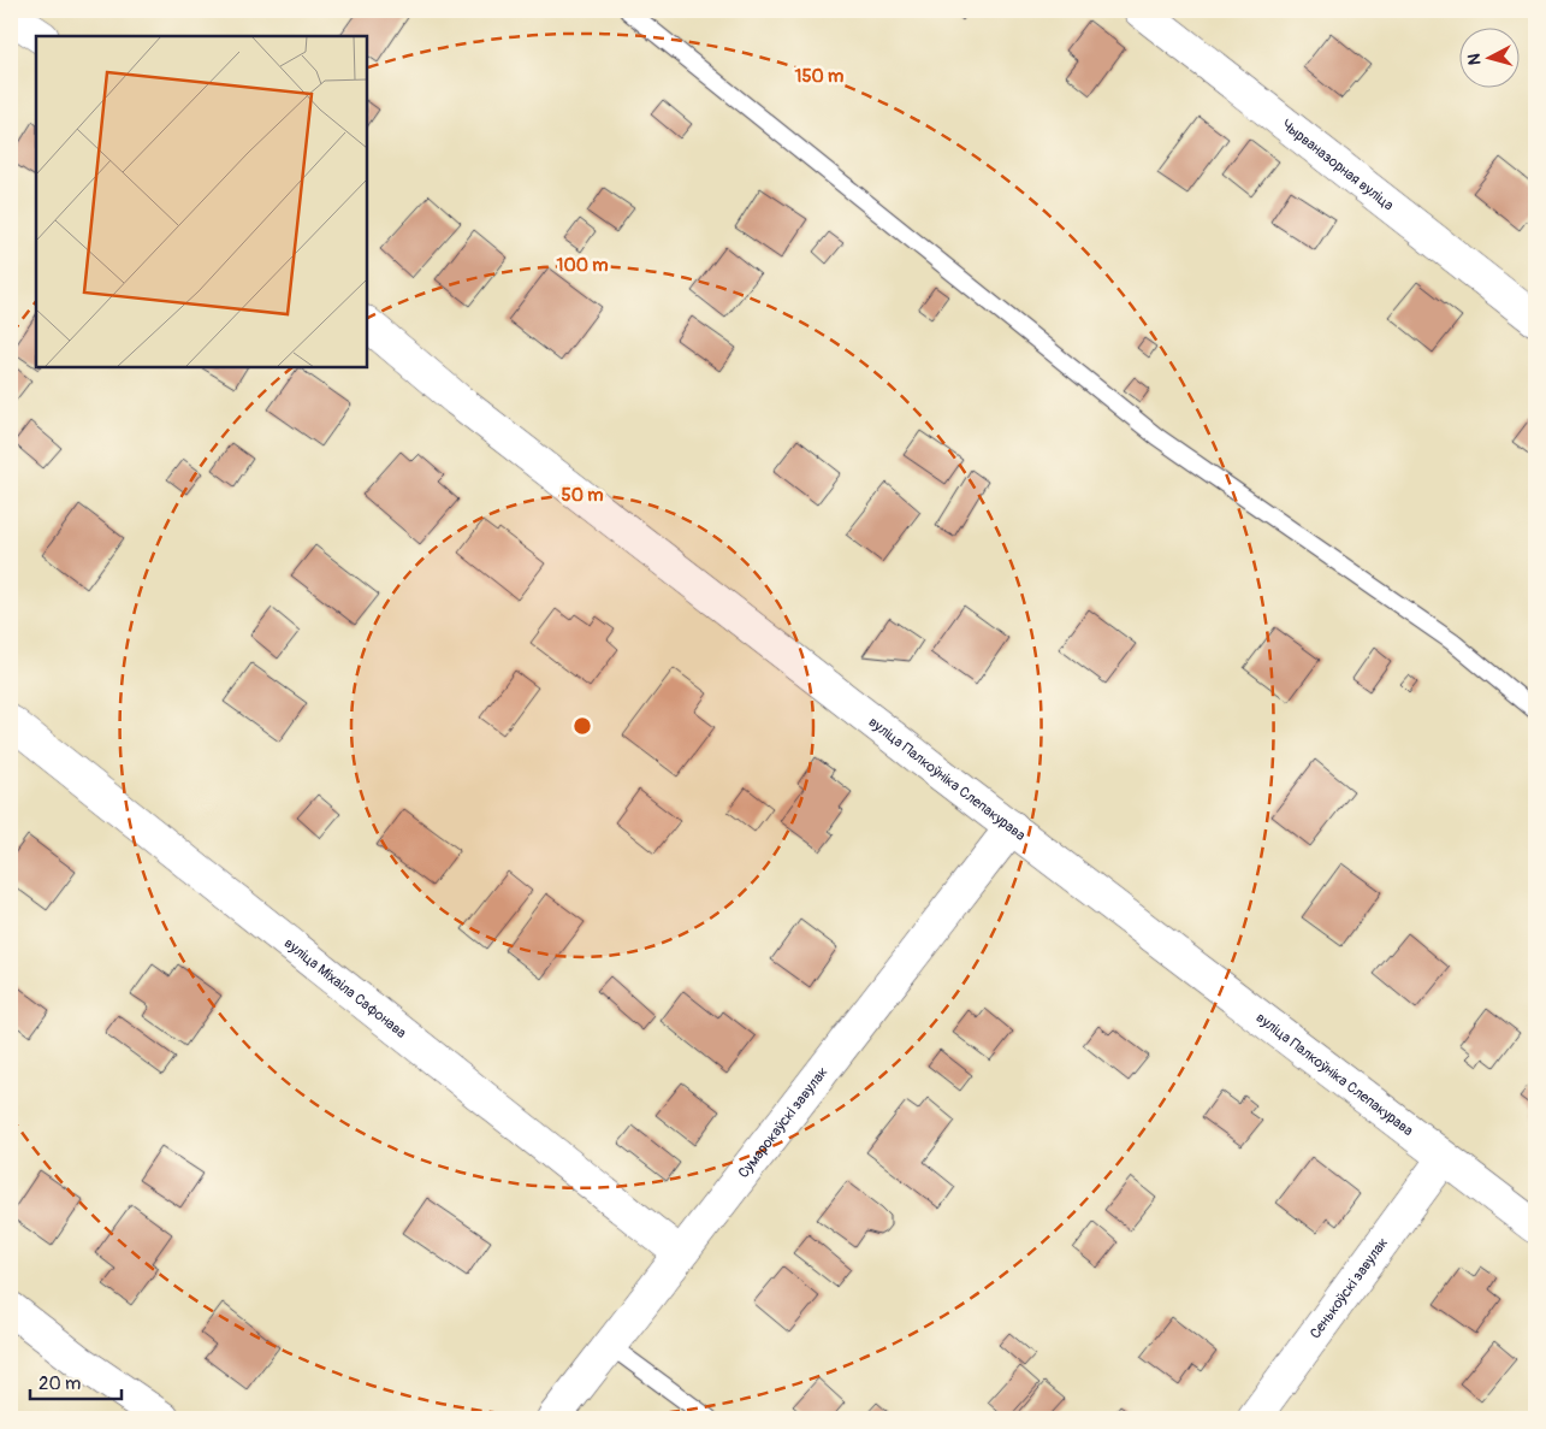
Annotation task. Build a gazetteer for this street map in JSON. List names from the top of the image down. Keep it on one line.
{"streets":{"street":["Чырваназорная вуліца","вуліца Палкоўніка Слепакурава","вуліца Міхаіла Сафонава","Сумарокаўскі завулак","Сенькоўскі завулак"]},"crossings":[["вуліца Палкоўніка Слепакурава","Сумарокаўскі завулак"],["вуліца Палкоўніка Слепакурава","Сенькоўскі завулак"],["вуліца Міхаіла Сафонава","Сумарокаўскі завулак"]],"scale_bar":"20 m","north":"left","rings":["150 m","100 m","50 m"]}
